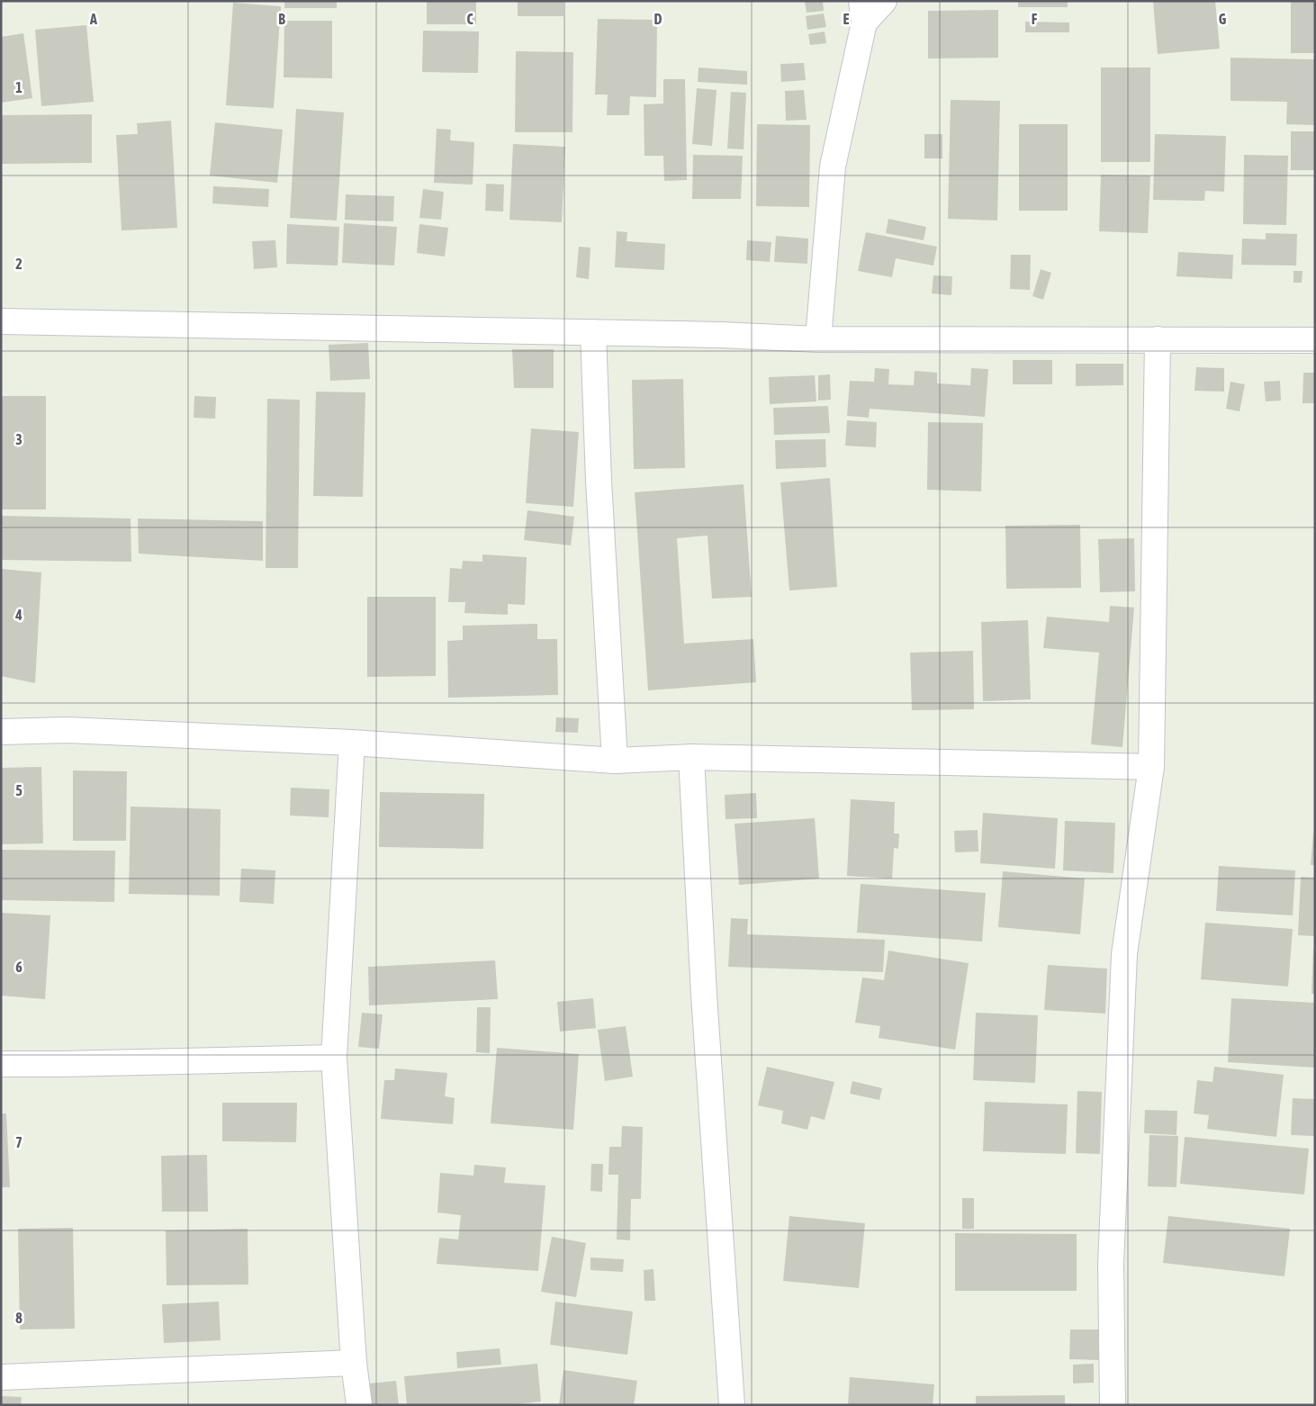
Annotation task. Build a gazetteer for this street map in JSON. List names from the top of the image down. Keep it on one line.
{"grid":{"columns":["A","B","C","D","E","F","G"],"rows":["1","2","3","4","5","6","7","8"]}}
